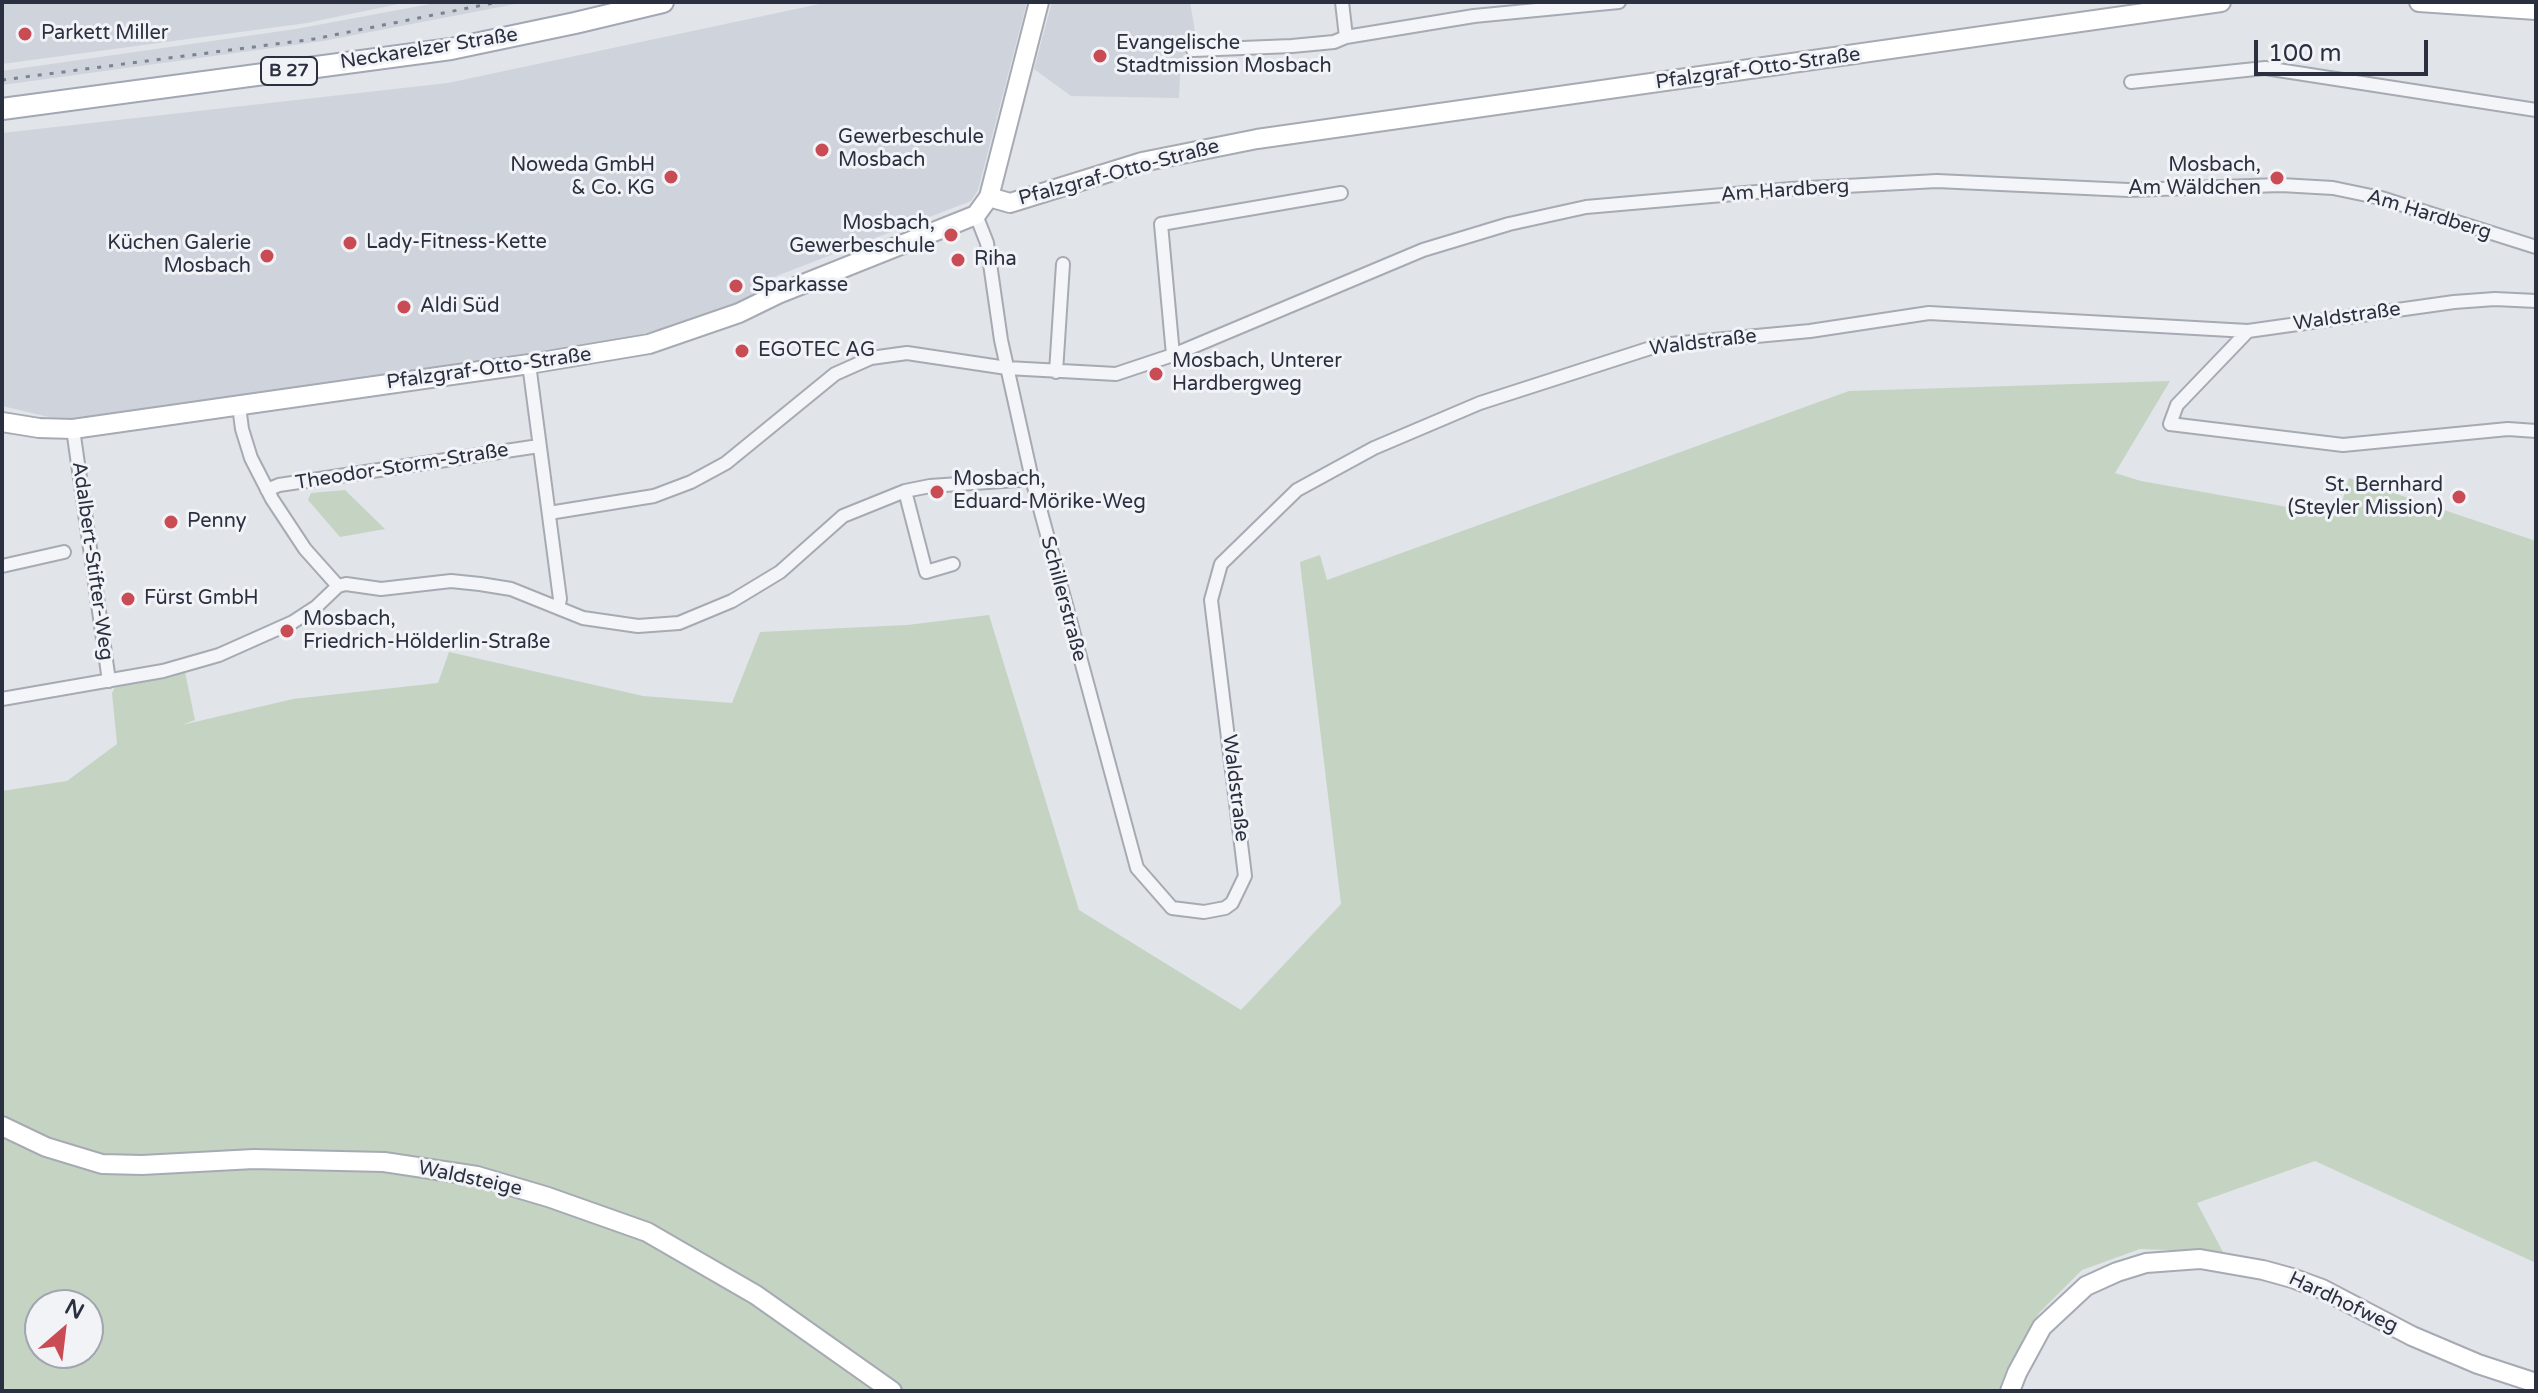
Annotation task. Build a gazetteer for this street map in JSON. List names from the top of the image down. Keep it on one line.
{"streets":{"main road":["Neckarelzer Straße","B 27"],"street":["Pfalzgraf-Otto-Straße","Am Hardberg","Waldstraße","Theodor-Storm-Straße","Adalbert-Stifter-Weg","Schillerstraße","Waldsteige","Hardhofweg"]},"crossings":[["Pfalzgraf-Otto-Straße","Adalbert-Stifter-Weg"],["Pfalzgraf-Otto-Straße","Schillerstraße"],["Am Hardberg","Schillerstraße"],["Waldstraße","Schillerstraße"]],"places":["Parkett Miller","Evangelische Stadtmission Mosbach","Gewerbeschule Mosbach","Noweda GmbH & Co. KG","Mosbach, Am Wäldchen","Mosbach, Gewerbeschule","Lady-Fitness-Kette","Küchen Galerie Mosbach","Riha","Sparkasse","Aldi Süd","EGOTEC AG","Mosbach, Unterer Hardbergweg","Mosbach, Eduard-Mörike-Weg","St. Bernhard (Steyler Mission)","Penny","Fürst GmbH","Mosbach, Friedrich-Hölderlin-Straße"],"scale_bar":"100 m","north":"top right"}
